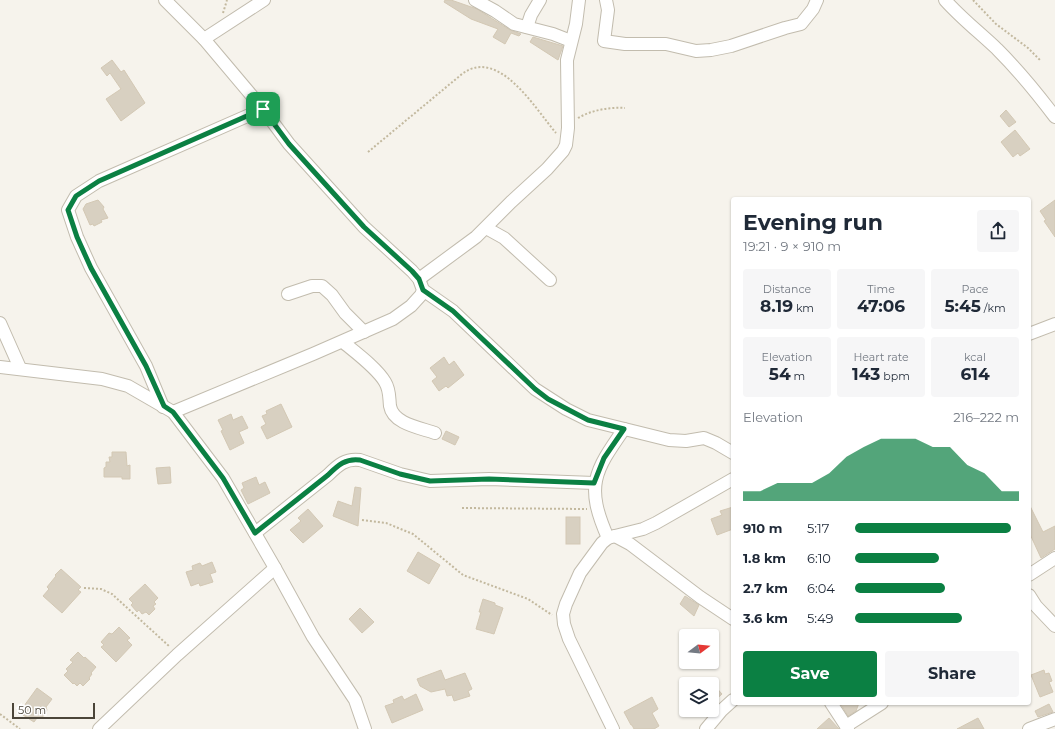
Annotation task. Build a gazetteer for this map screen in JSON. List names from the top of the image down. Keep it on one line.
{"scale_bar":"50 m","north":"right","page":{"heading":["Evening run","19:21 · 9 × 910 m"],"stats":[["Distance","8.19 km"],["Time","47:06"],["Pace","5:45 /km"],["Elevation","54 m"],["Heart rate","143 bpm"],["kcal","614"]],"chart":["Elevation","216–222 m"],"list":[{"name":"910 m","note":"5:17"},{"name":"1.8 km","note":"6:10"},{"name":"2.7 km","note":"6:04"},{"name":"3.6 km","note":"5:49"}],"buttons":["Save","Share"],"scale":"50 m"}}
